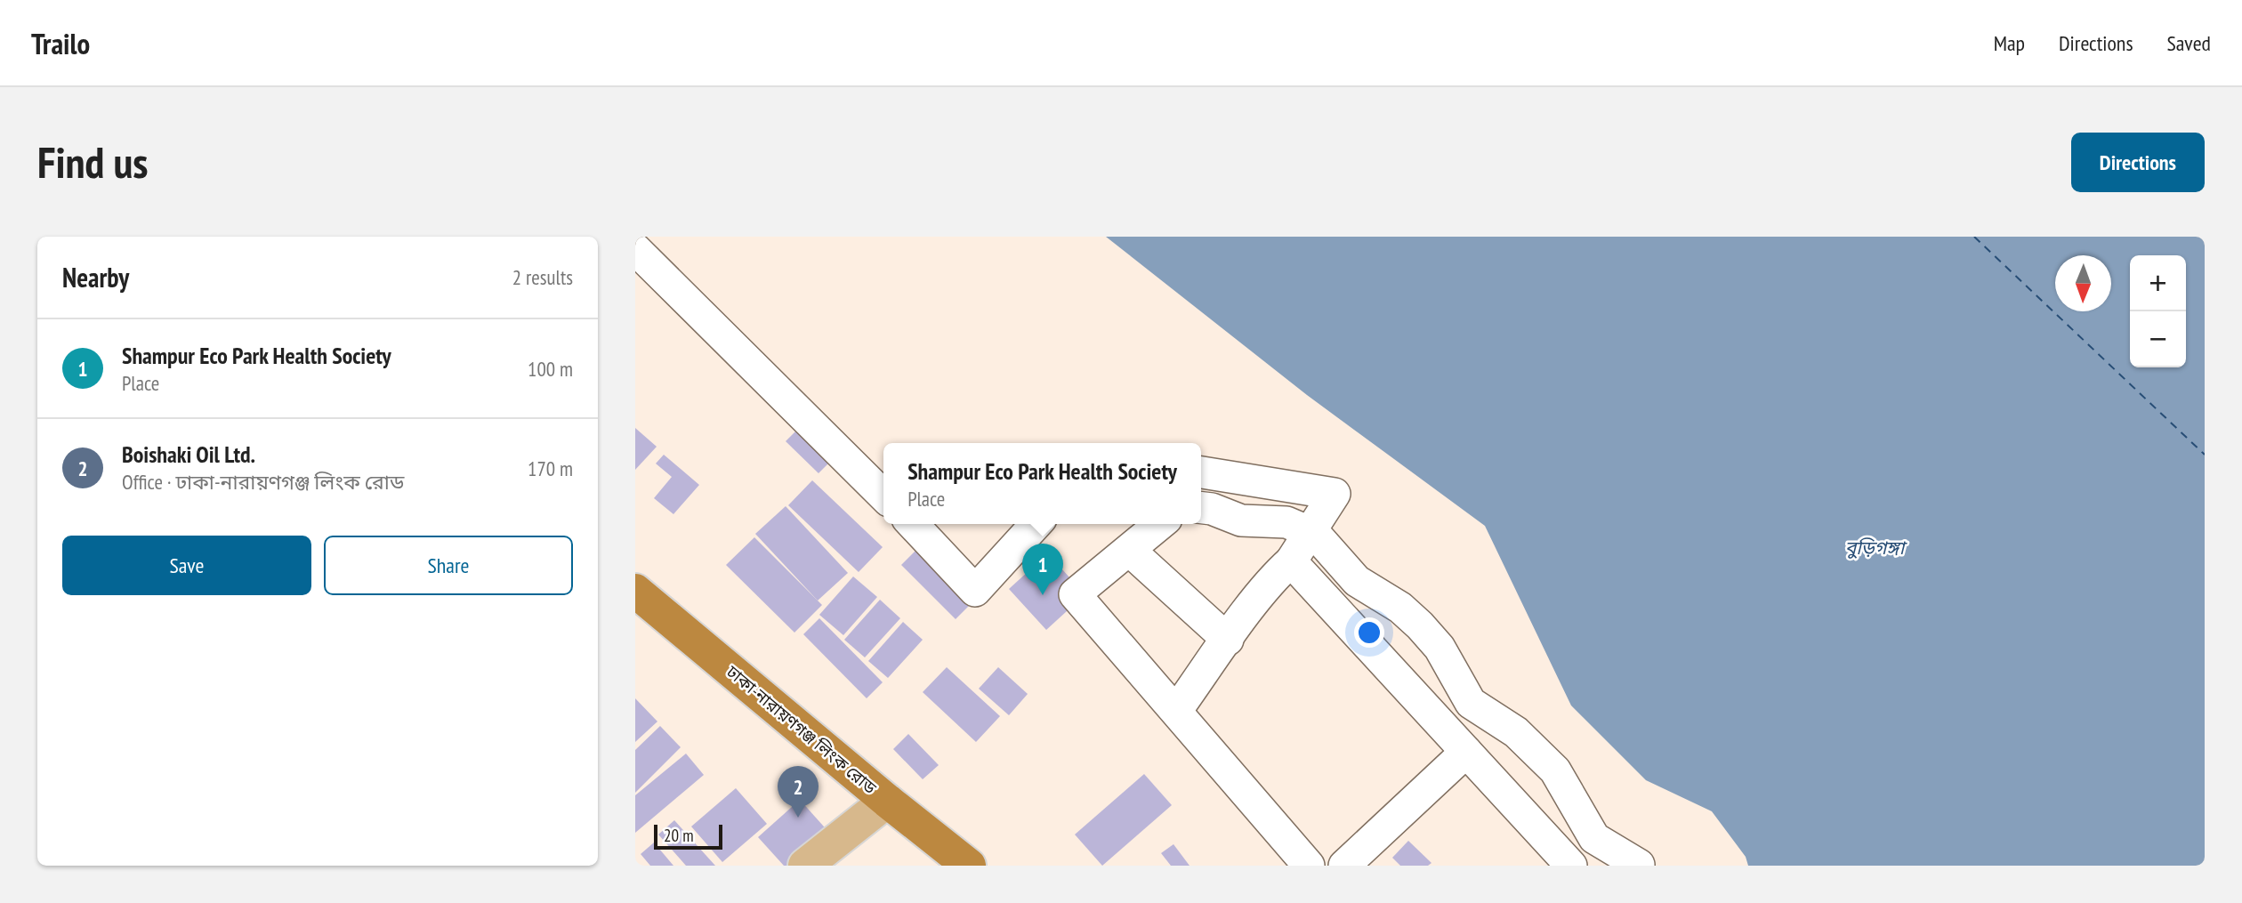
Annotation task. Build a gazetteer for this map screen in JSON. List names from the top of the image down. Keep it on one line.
{"streets":{"highway":["ঢাকা-নারায়ণগঞ্জ লিংক রোড"]},"water":["বুড়িগঙ্গা"],"scale_bar":"20 m","north":"bottom","page":{"header":"Trailo","nav":["Map","Directions","Saved"],"buttons":["Directions",["Save","Share"]],"title":"Find us","heading":["Nearby","2 results"],"map_buttons":["+","−"],"list":[{"mark":"1","name":"Shampur Eco Park Health Society","note":"Place","value":"100 m"},{"mark":"2","name":"Boishaki Oil Ltd.","note":"Office · ঢাকা-নারায়ণগঞ্জ লিংক রোড","value":"170 m"}],"popup":["Shampur Eco Park Health Society","Place"],"pins":["1","2"],"scale":"20 m"}}
